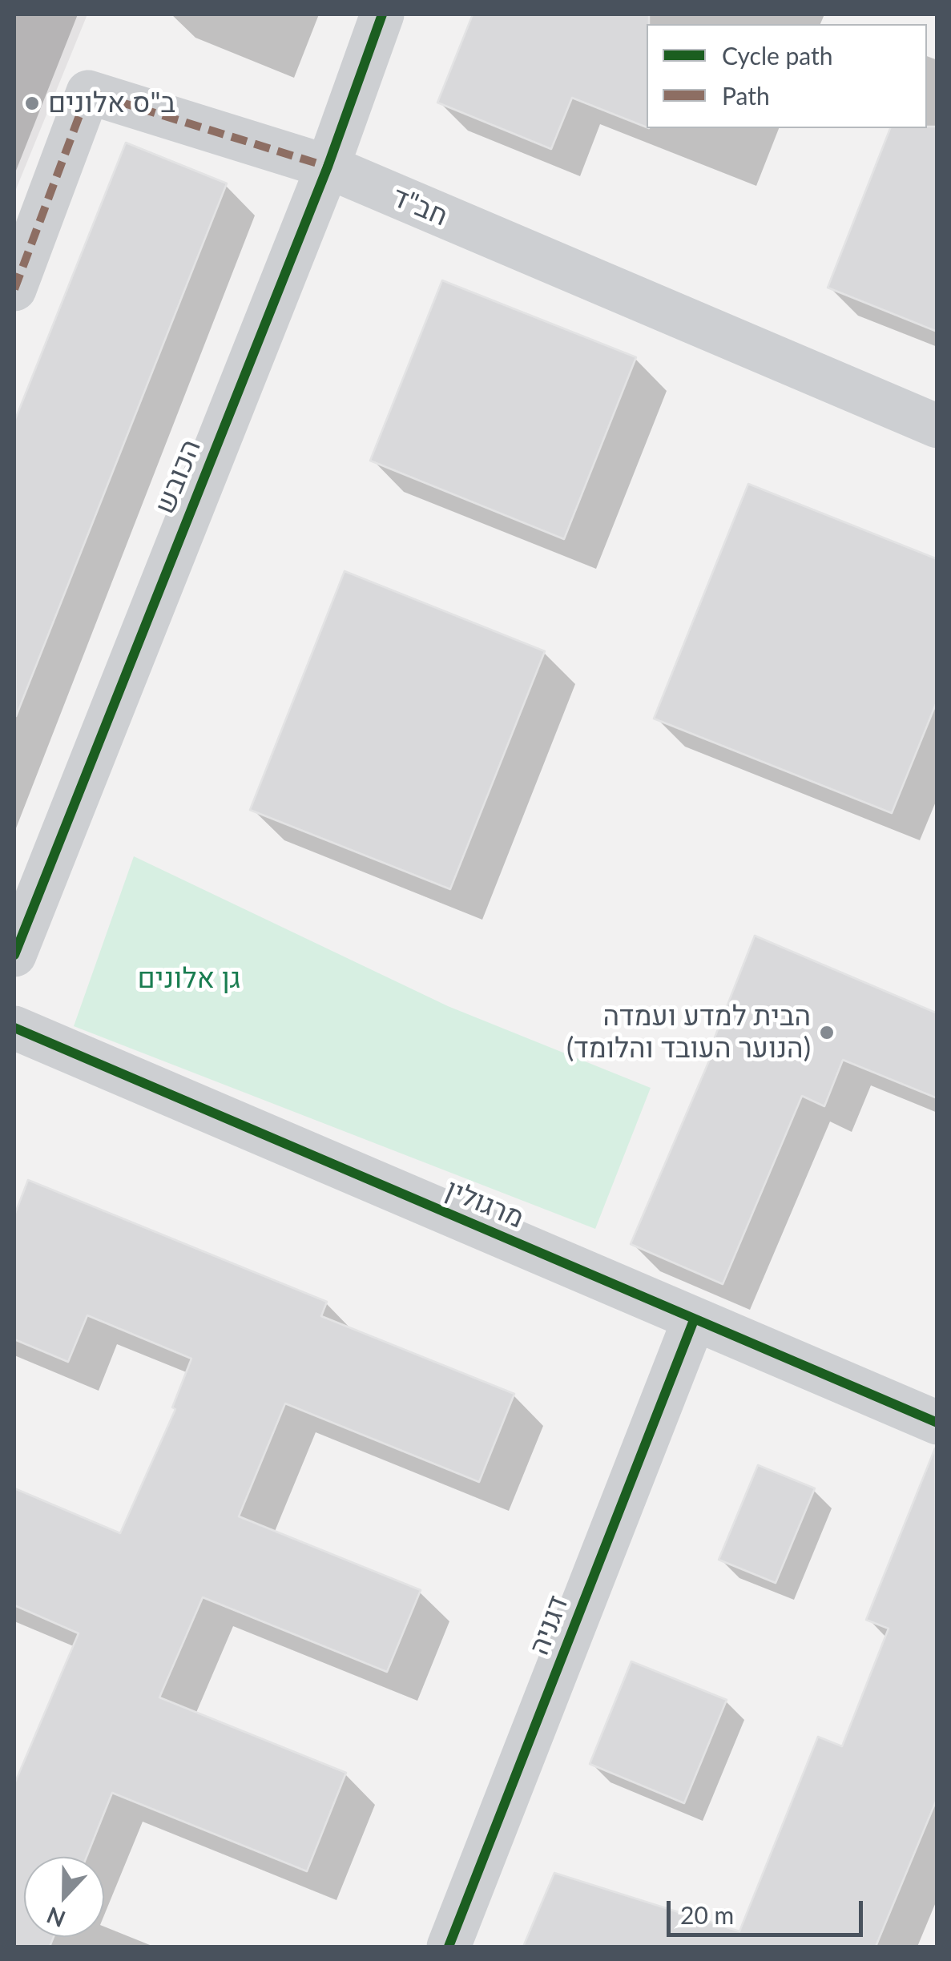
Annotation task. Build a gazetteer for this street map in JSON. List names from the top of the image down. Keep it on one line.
{"streets":{"street":["חב\"ד","הכובש","מרגולין","דגניה"]},"crossings":[["חב\"ד","הכובש"],["מרגולין","דגניה"]],"parks":["גן אלונים"],"places":["ב\"ס אלונים","הבית למדע ועמדה (הנוער העובד והלומד)"],"legend":["Cycle path","Path"],"scale_bar":"20 m","north":"bottom"}
